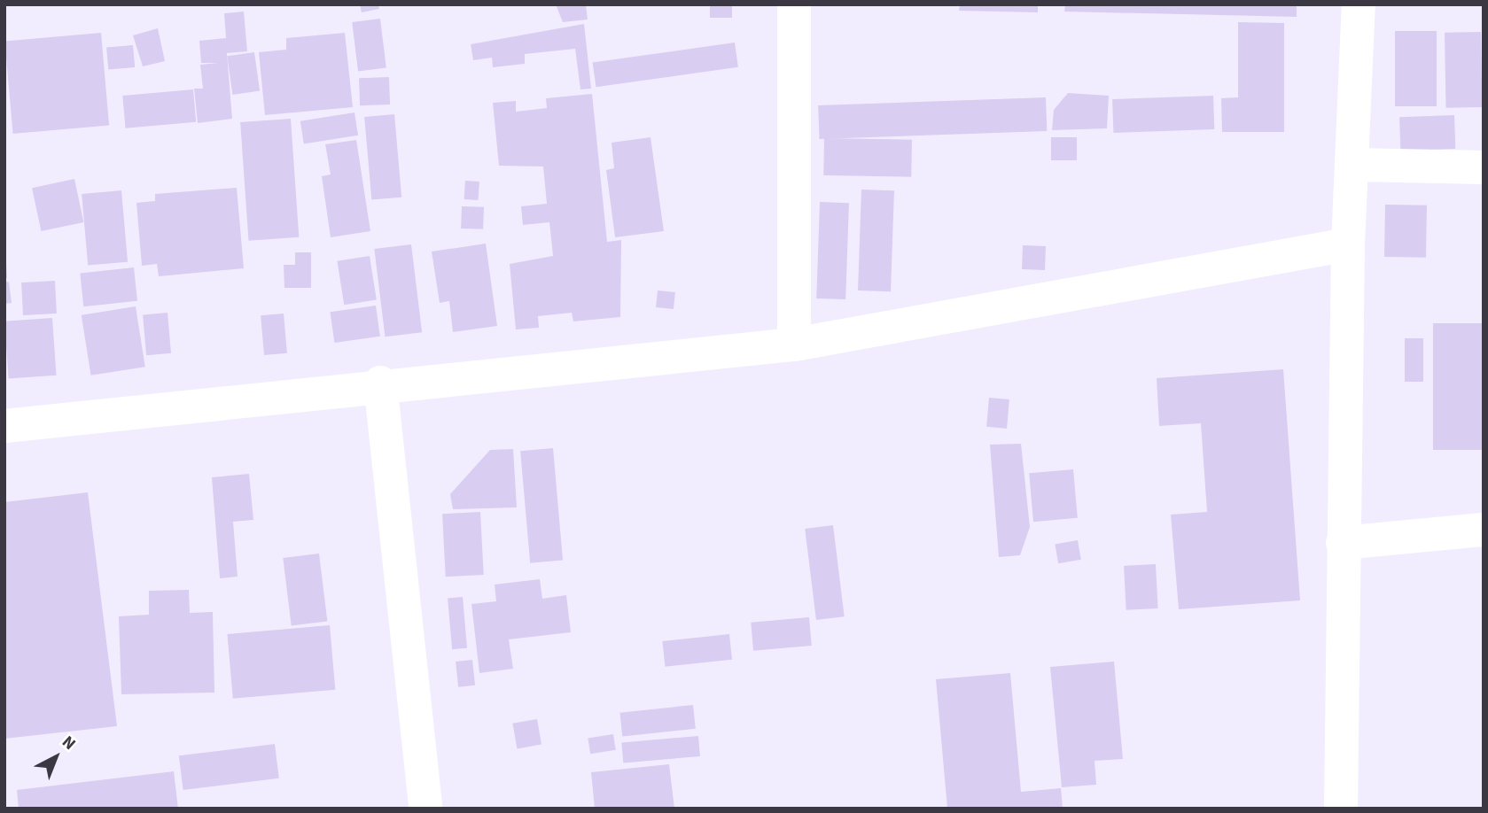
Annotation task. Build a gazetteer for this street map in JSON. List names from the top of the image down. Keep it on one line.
{"north":"top right"}
